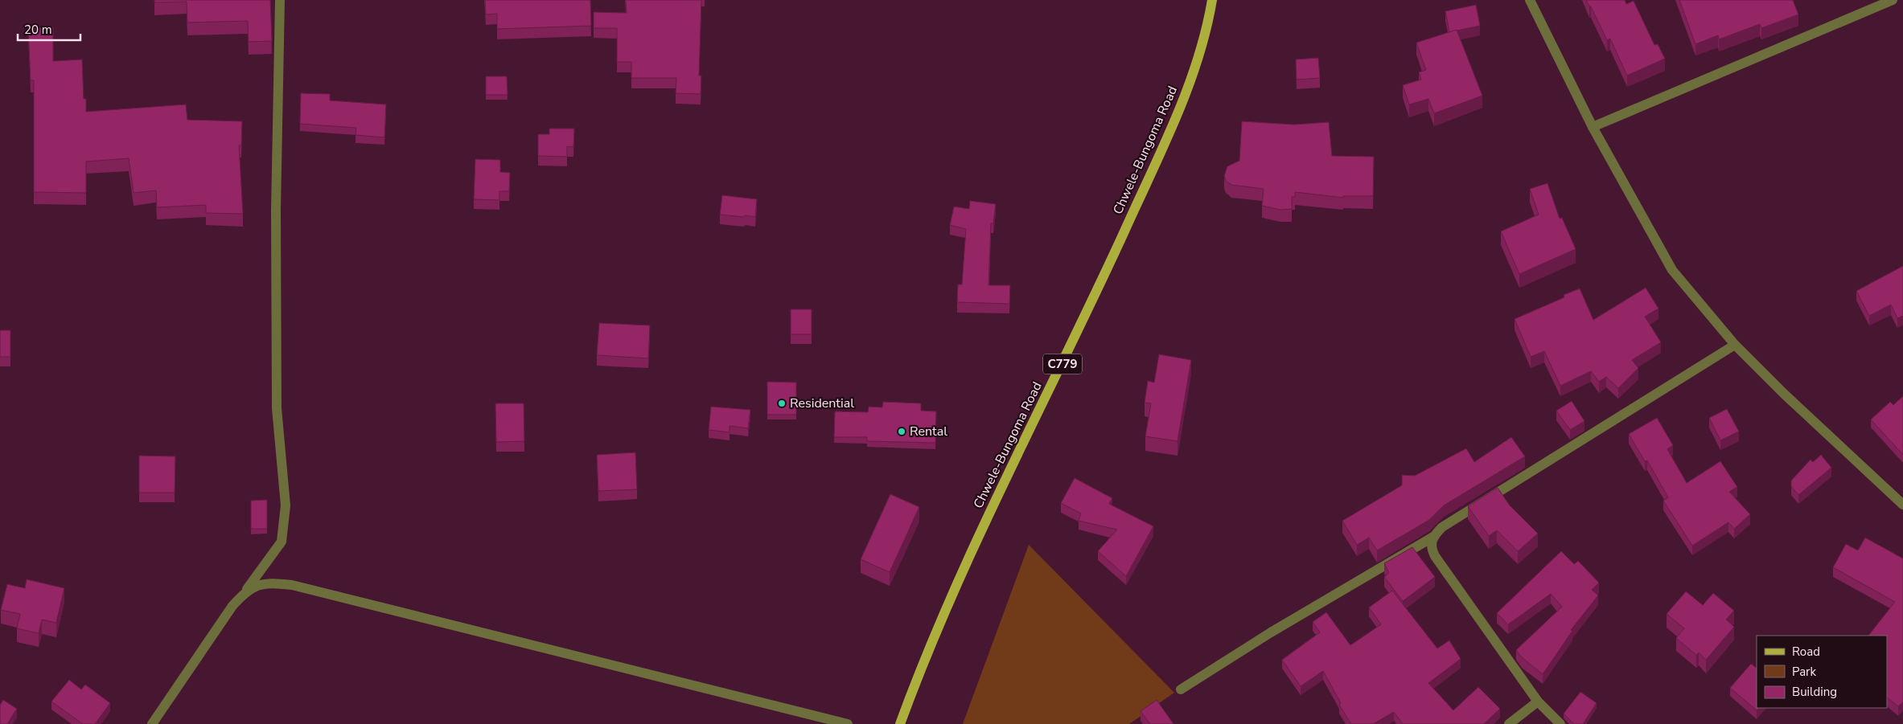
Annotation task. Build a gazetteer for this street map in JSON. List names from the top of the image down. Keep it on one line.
{"streets":{"main road":["Chwele-Bungoma Road","C779"]},"places":["Residential","Rental"],"legend":["Road","Park","Building"],"scale_bar":"20 m"}
